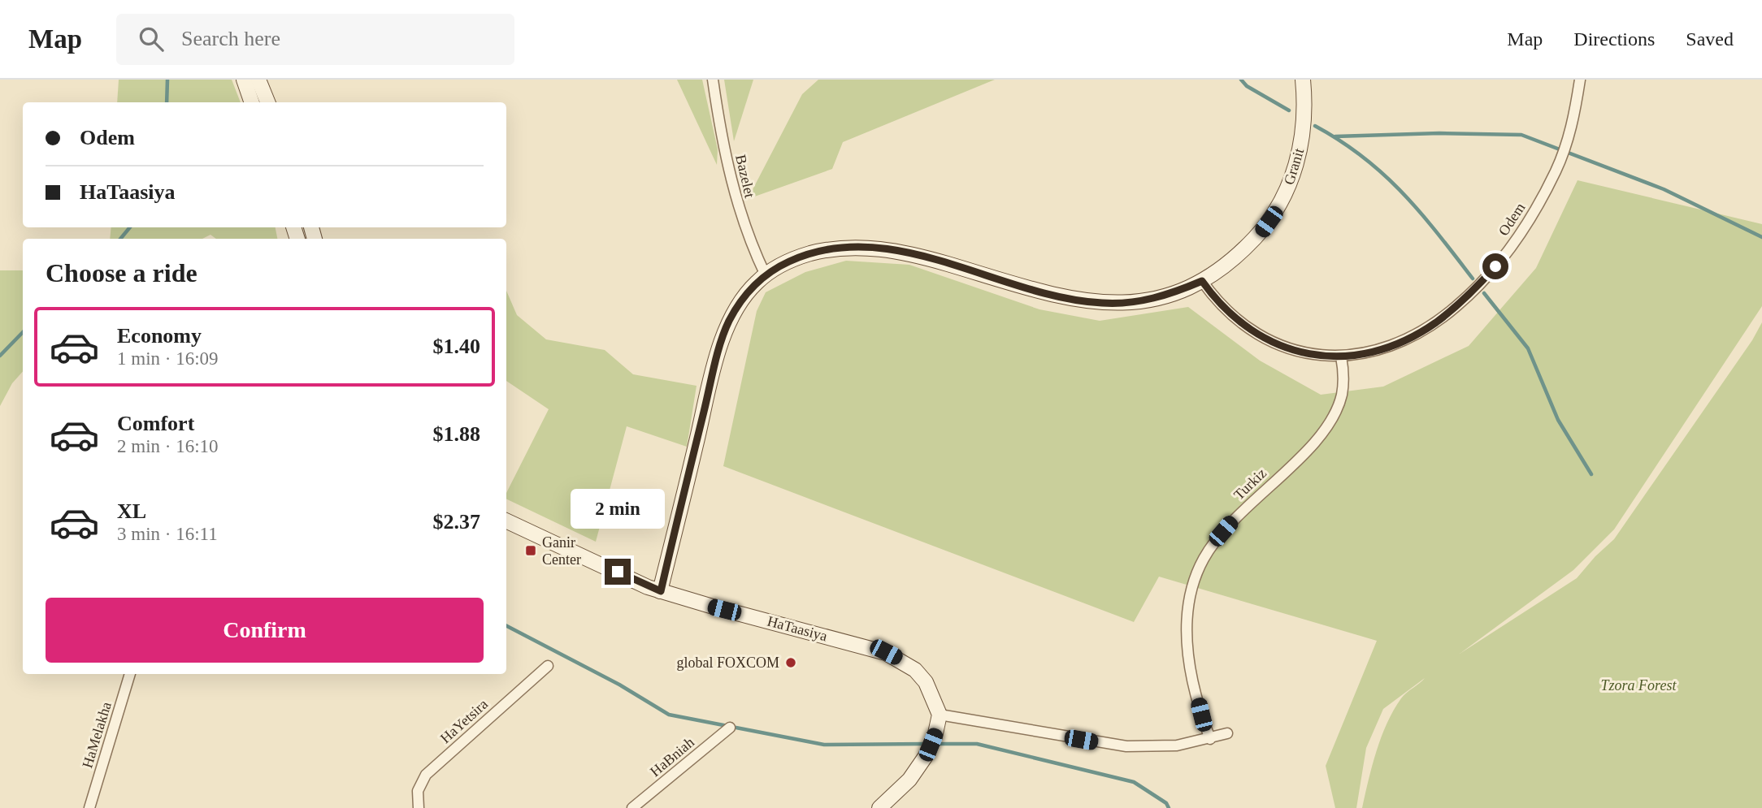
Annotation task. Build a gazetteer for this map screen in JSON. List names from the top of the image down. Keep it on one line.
{"streets":{"street":["Granit","Bazelet","Odem","Turkiz","HaTaasiya","HaYetsira","HaMelakha","HaBniah"]},"crossings":[["Granit","Bazelet"],["Granit","Odem"],["Granit","HaTaasiya"],["Odem","Turkiz"]],"parks":["Tzora Forest"],"places":{"transit":["Ganir Center"],"other":["global FOXCOM"]},"page":{"header":"Map","search":"Search here","nav":["Map","Directions","Saved"],"banner":["Odem","HaTaasiya"],"heading":"Choose a ride","list":[{"name":"Economy","note":"1 min · 16:09","value":"$1.40"},{"name":"Comfort","note":"2 min · 16:10","value":"$1.88"},{"name":"XL","note":"3 min · 16:11","value":"$2.37"}],"bubble":"2 min","buttons":"Confirm"}}
